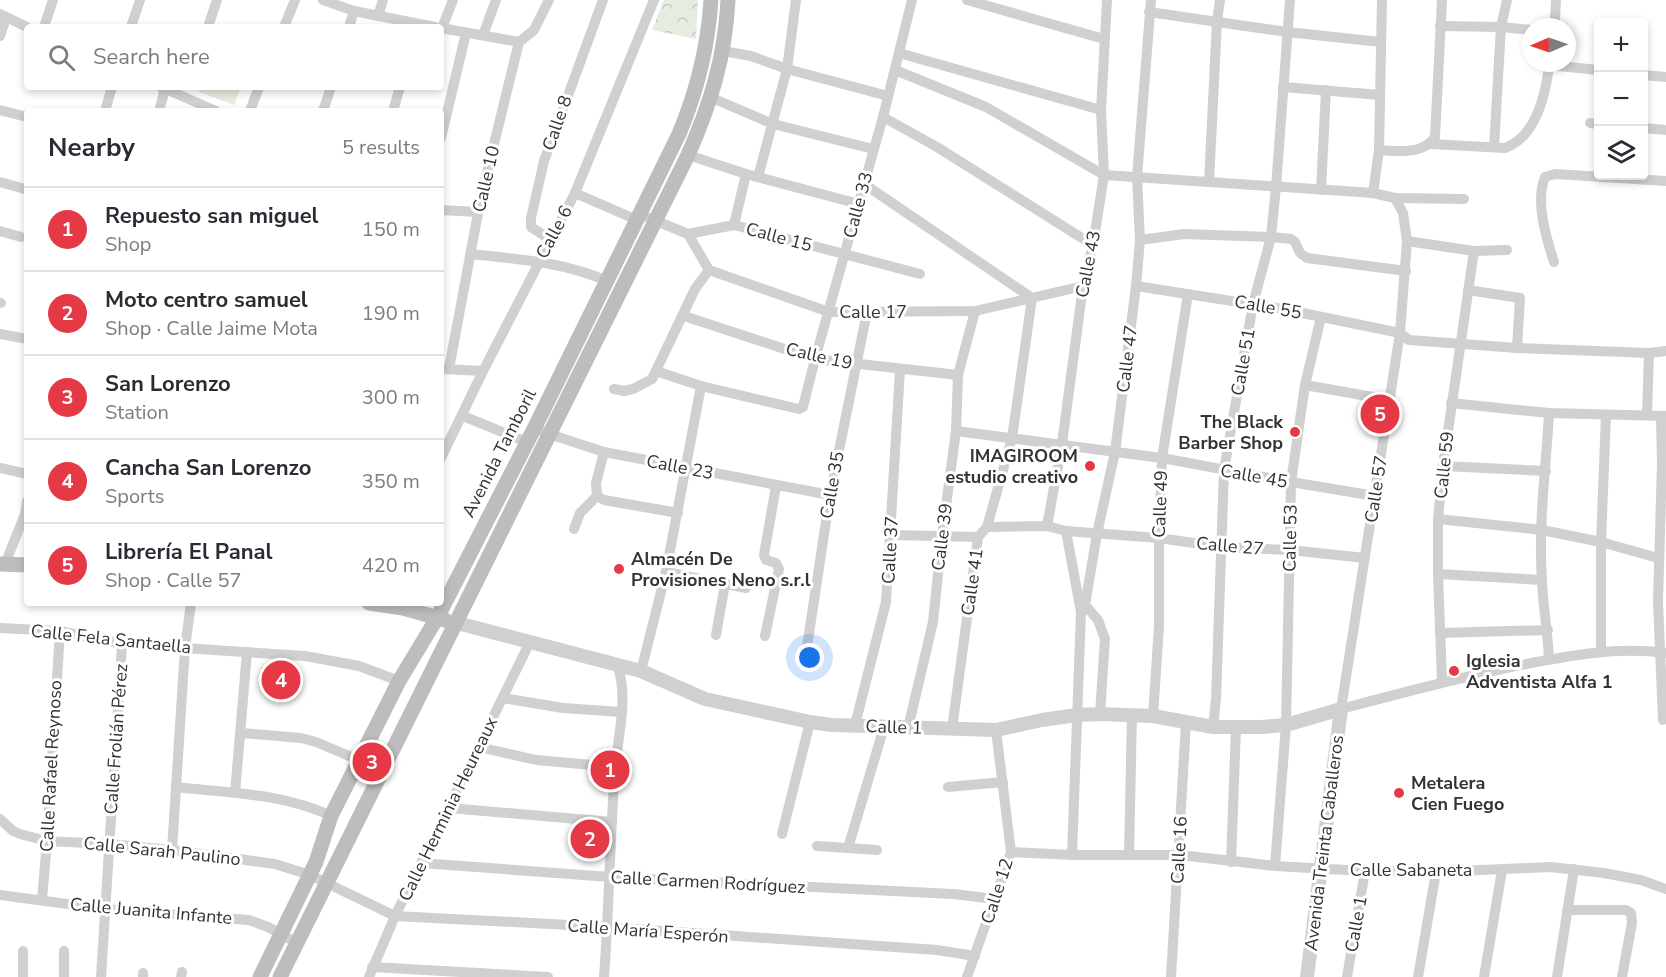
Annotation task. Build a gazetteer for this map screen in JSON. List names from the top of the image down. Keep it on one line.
{"streets":{"main road":["Avenida Tamboril"],"street":["Calle 8","Calle 10","Calle 33","Calle 6","Calle 15","Calle 43","Calle 55","Calle 17","Calle 19","Calle 47","Calle 51","Calle 59","Calle 23","Calle 45","Calle 35","Calle 57","Calle 49","Calle 39","Calle 53","Calle 27","Calle 37","Calle 41","Calle Fela Santaella","Calle 1","Calle Frolián Pérez","Calle Rafael Reynoso","Calle Herminia Heureaux","Avenida Treinta Caballeros","Calle 16","Calle Sarah Paulino","Calle Sabaneta","Calle Carmen Rodríguez","Calle 12","Calle Juanita Infante","Calle María Esperón"]},"crossings":[["Calle 8","Calle 6"],["Calle 33","Calle 15"],["Calle 33","Calle 17"],["Calle 33","Calle 19"],["Calle 6","Calle 23"],["Calle 43","Calle 17"],["Calle 43","Calle 45"],["Calle 43","Calle 27"],["Calle 55","Calle 47"],["Calle 55","Calle 51"],["Calle 55","Calle 59"],["Calle 55","Calle 57"],["Calle 55","Calle 49"],["Calle 55","Calle 53"],["Calle 17","Calle 35"],["Calle 17","Calle 39"],["Calle 17","Calle 41"],["Calle 19","Calle 35"],["Calle 19","Calle 39"],["Calle 19","Calle 37"],["Calle 47","Calle 45"],["Calle 47","Calle 27"],["Calle 47","Calle 1"],["Calle 47","Calle Sabaneta"],["Calle 51","Calle 45"],["Calle 51","Calle 27"],["Calle 51","Calle 1"],["Avenida Tamboril","Calle 23"],["Avenida Tamboril","Calle Fela Santaella"],["Avenida Tamboril","Calle 1"],["Avenida Tamboril","Calle Sarah Paulino"],["Avenida Tamboril","Calle Juanita Infante"],["Avenida Tamboril","Calle María Esperón"],["Calle 23","Calle 35"],["Calle 45","Calle 57"],["Calle 45","Calle 49"],["Calle 45","Calle 39"],["Calle 45","Calle 53"],["Calle 45","Calle 41"],["Calle 57","Calle 27"],["Calle 57","Calle 1"],["Calle 57","Avenida Treinta Caballeros"],["Calle 49","Calle 27"],["Calle 49","Calle 1"],["Calle 39","Calle 1"],["Calle 53","Calle 27"],["Calle 53","Calle 1"],["Calle 53","Calle Sabaneta"],["Calle 27","Calle 41"],["Calle 37","Calle 1"],["Calle 41","Calle 1"],["Calle Fela Santaella","Calle Frolián Pérez"],["Calle Fela Santaella","Calle Rafael Reynoso"],["Calle 1","Calle Herminia Heureaux"],["Calle 1","Avenida Treinta Caballeros"],["Calle 1","Calle 16"],["Calle 1","Calle Sabaneta"],["Calle 1","Calle 12"],["Calle Frolián Pérez","Calle Sarah Paulino"],["Calle Frolián Pérez","Calle Juanita Infante"],["Calle Rafael Reynoso","Calle Sarah Paulino"],["Calle Rafael Reynoso","Calle Juanita Infante"],["Calle Herminia Heureaux","Calle Carmen Rodríguez"],["Calle Herminia Heureaux","Calle María Esperón"],["Avenida Treinta Caballeros","Calle Sabaneta"],["Calle 16","Calle Sabaneta"],["Calle Sarah Paulino","Calle María Esperón"],["Calle Sabaneta","Calle 12"],["Calle Carmen Rodríguez","Calle 12"],["Calle 12","Calle María Esperón"]],"places":["The Black Barber Shop","IMAGIROOM estudio creativo","Almacén De Provisiones Neno s.r.l","Iglesia Adventista Alfa 1","Metalera Cien Fuego"],"north":"left","page":{"map_buttons":["+","−"],"search":"Search here","heading":["Nearby","5 results"],"list":[{"mark":"1","name":"Repuesto san miguel","note":"Shop","value":"150 m"},{"mark":"2","name":"Moto centro samuel","note":"Shop · Calle Jaime Mota","value":"190 m"},{"mark":"3","name":"San Lorenzo","note":"Station","value":"300 m"},{"mark":"4","name":"Cancha San Lorenzo","note":"Sports","value":"350 m"},{"mark":"5","name":"Librería El Panal","note":"Shop · Calle 57","value":"420 m"}],"pins":["5","4","3","1","2"]}}
